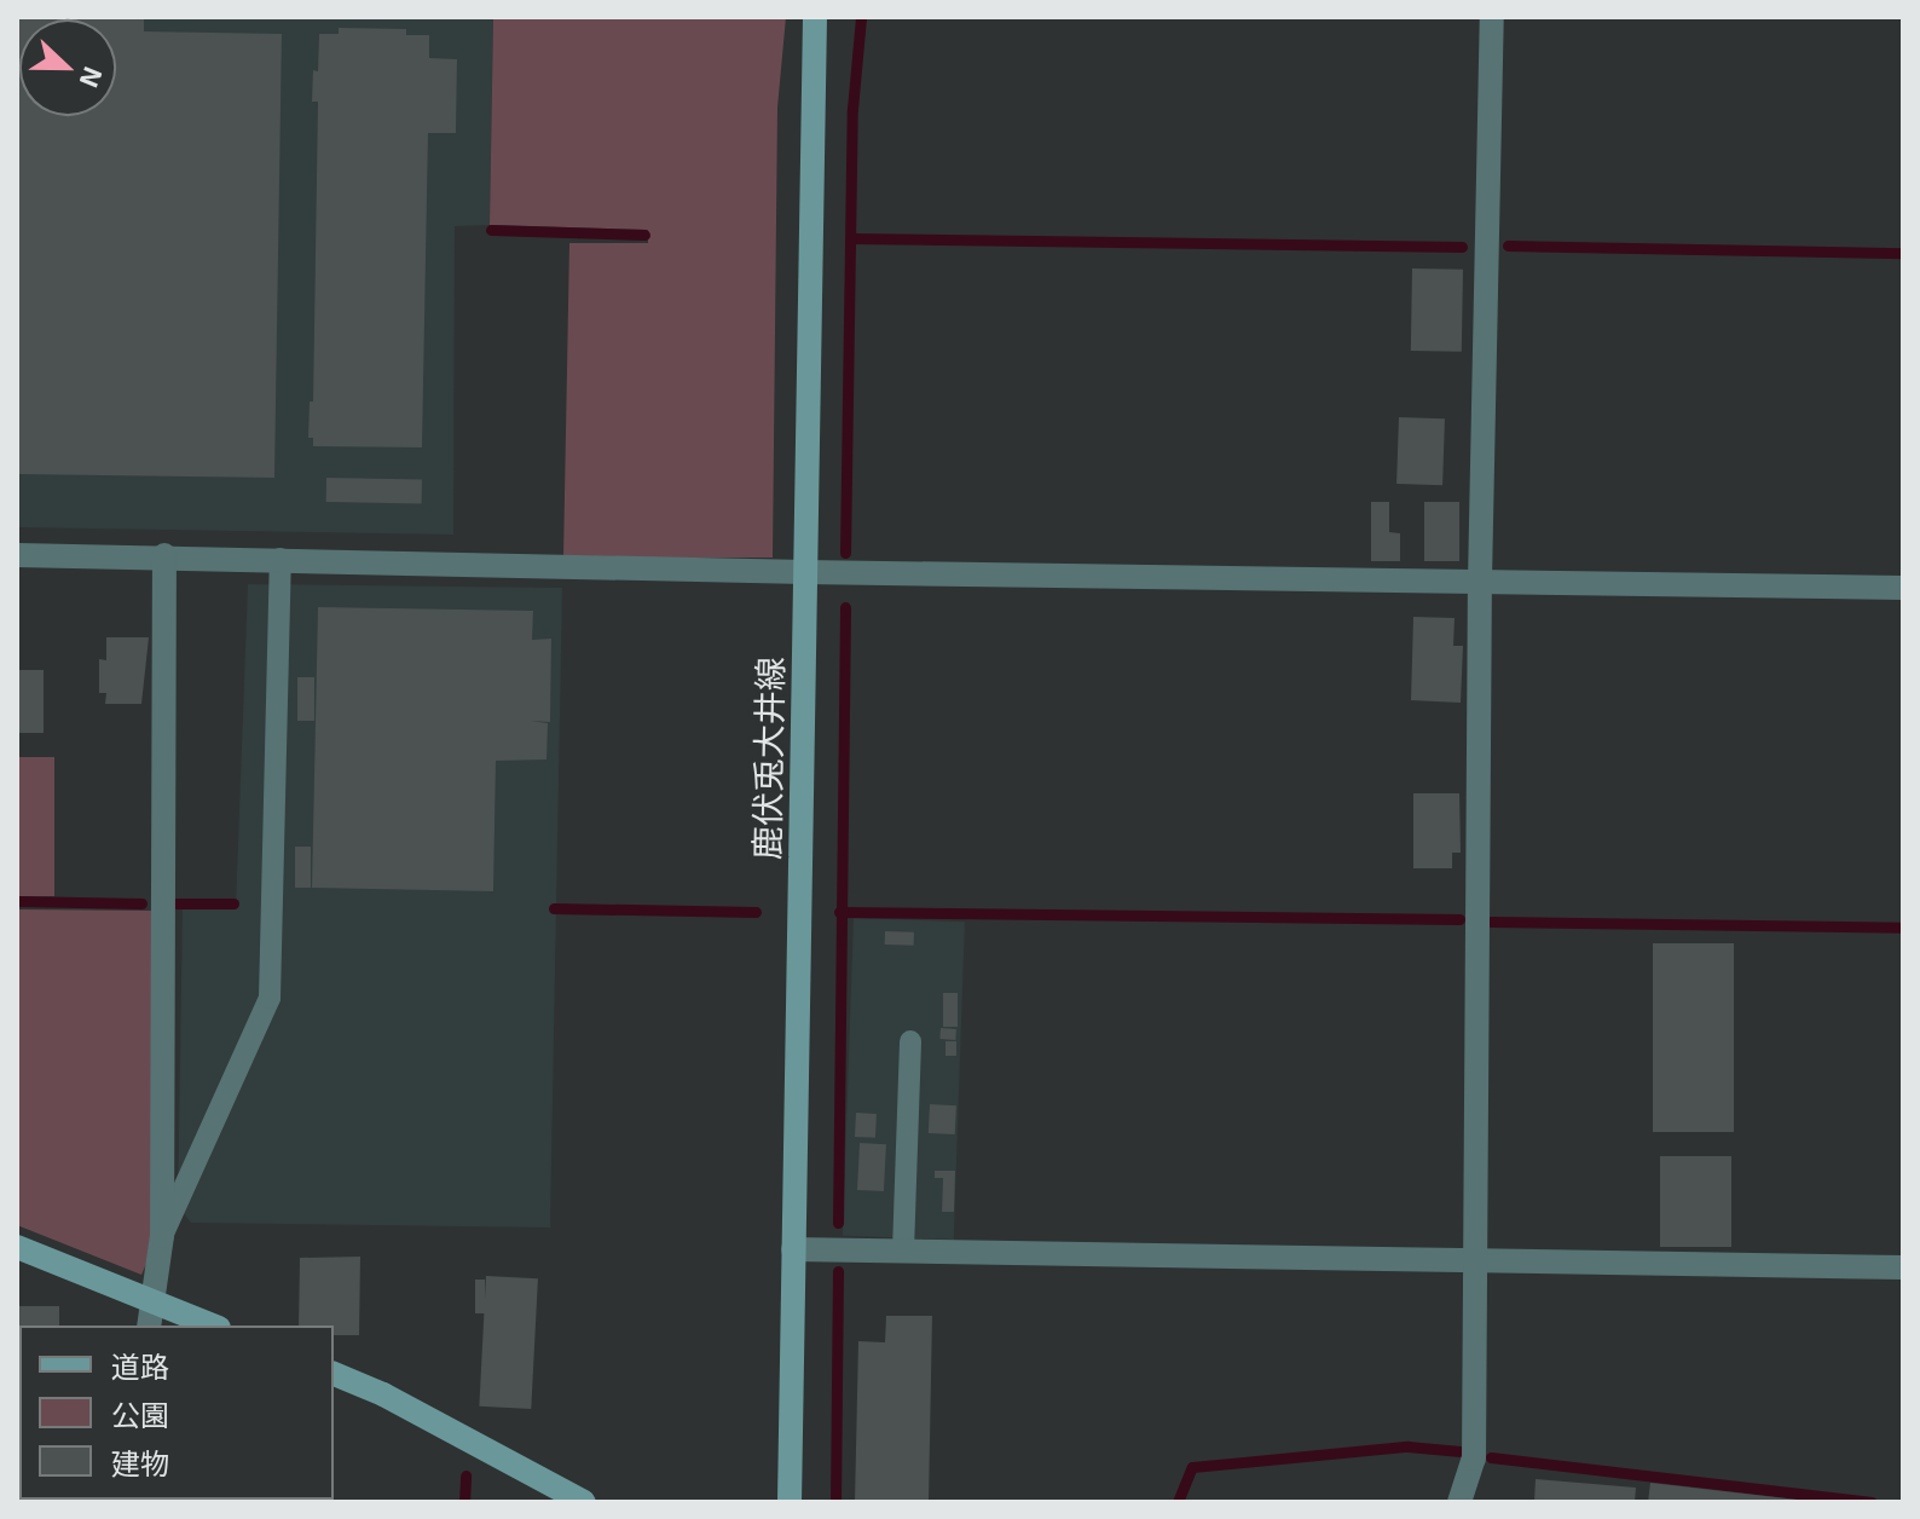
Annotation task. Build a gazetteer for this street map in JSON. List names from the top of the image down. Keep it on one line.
{"streets":{"main road":["鹿伏兎大井線"]},"legend":["道路","公園","建物"],"north":"right"}
